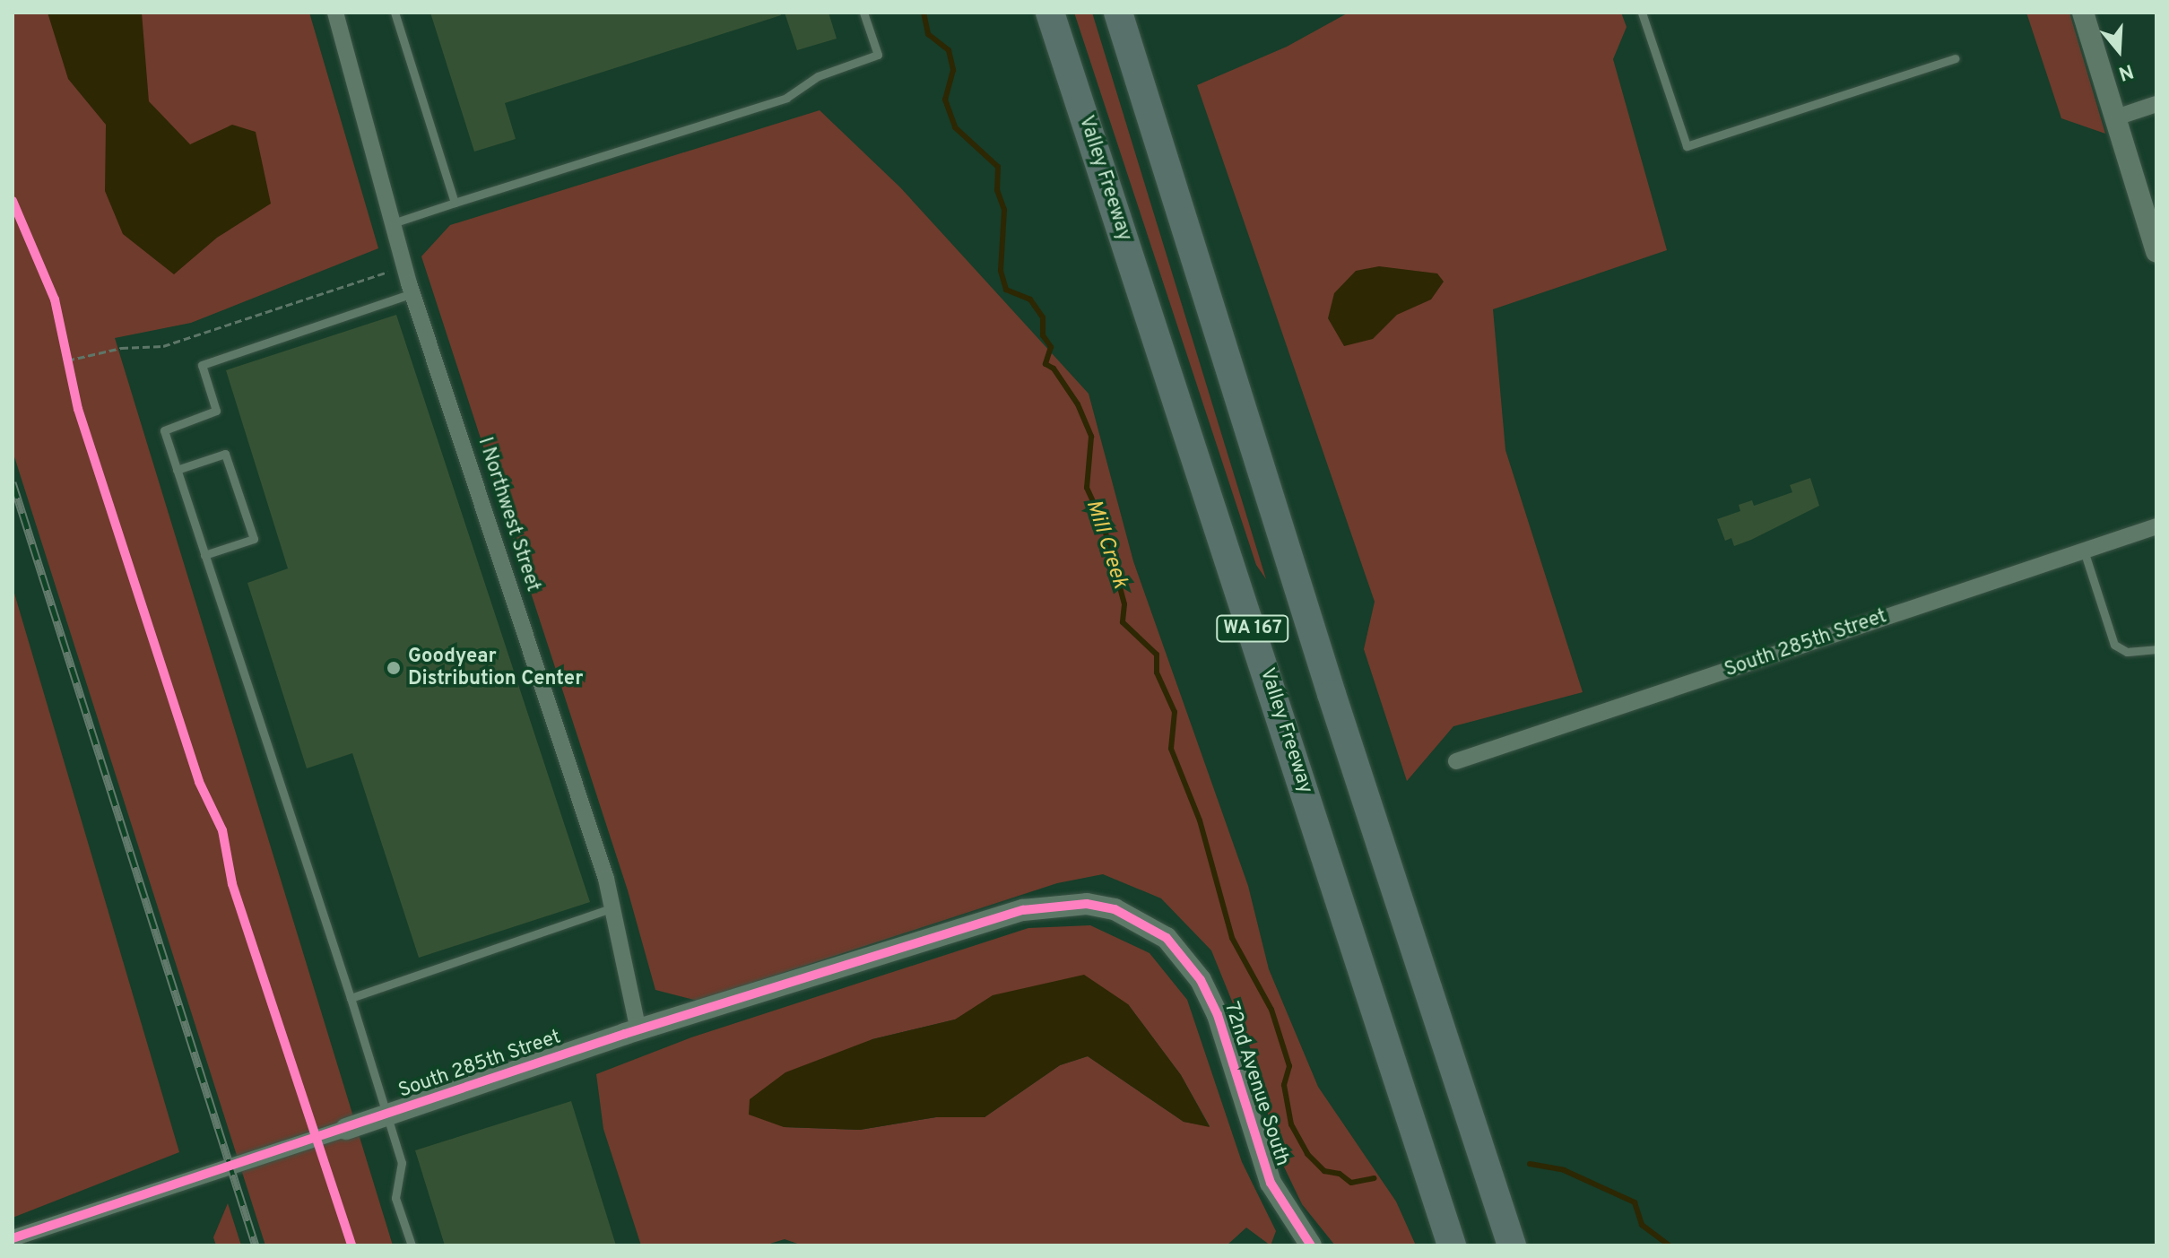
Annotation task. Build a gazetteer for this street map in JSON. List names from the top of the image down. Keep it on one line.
{"streets":{"highway":["Valley Freeway","WA 167"],"street":["I Northwest Street","South 285th Street","72nd Avenue South"]},"crossings":[["I Northwest Street","South 285th Street"],["South 285th Street","72nd Avenue South"]],"water":["Mill Creek"],"places":["Goodyear Distribution Center"],"north":"bottom"}
